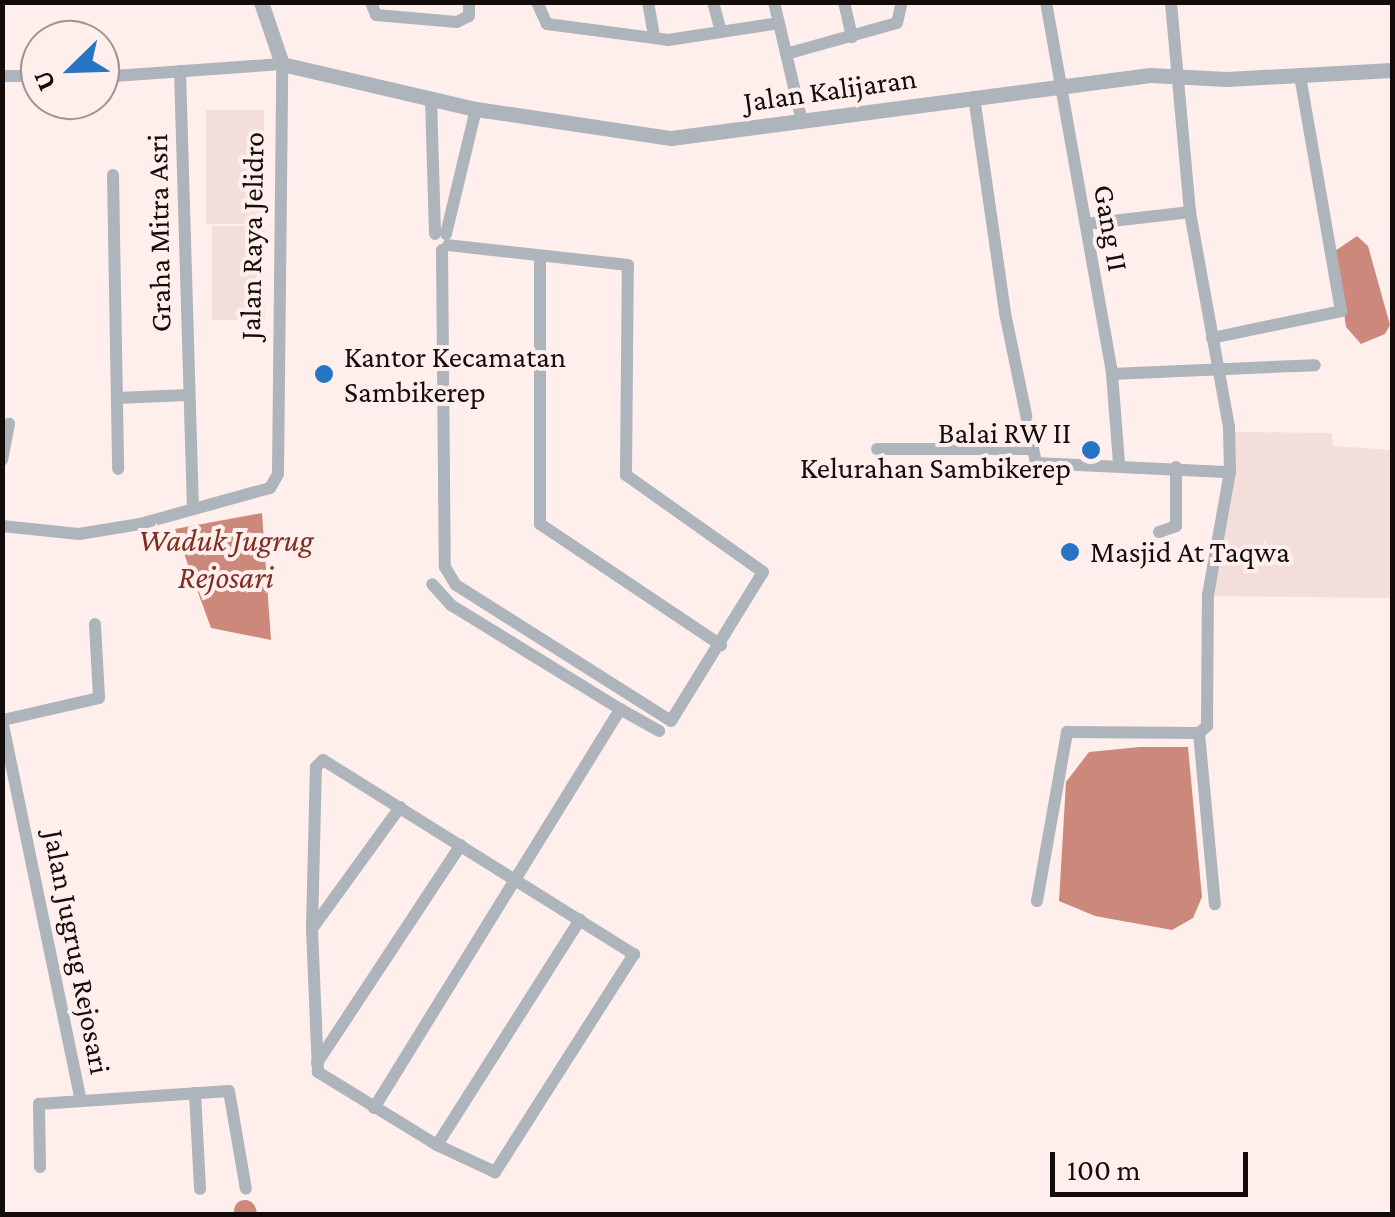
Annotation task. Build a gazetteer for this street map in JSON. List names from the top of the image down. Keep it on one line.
{"streets":{"street":["Jalan Kalijaran","Gang II","Graha Mitra Asri","Jalan Raya Jelidro","Jalan Jugrug Rejosari"]},"crossings":[["Jalan Kalijaran","Gang II"],["Jalan Kalijaran","Jalan Raya Jelidro"],["Graha Mitra Asri","Jalan Raya Jelidro"]],"water":["Waduk Jugrug Rejosari"],"places":["Kantor Kecamatan Sambikerep","Balai RW II Kelurahan Sambikerep","Masjid At Taqwa"],"scale_bar":"100 m","north":"bottom left"}
